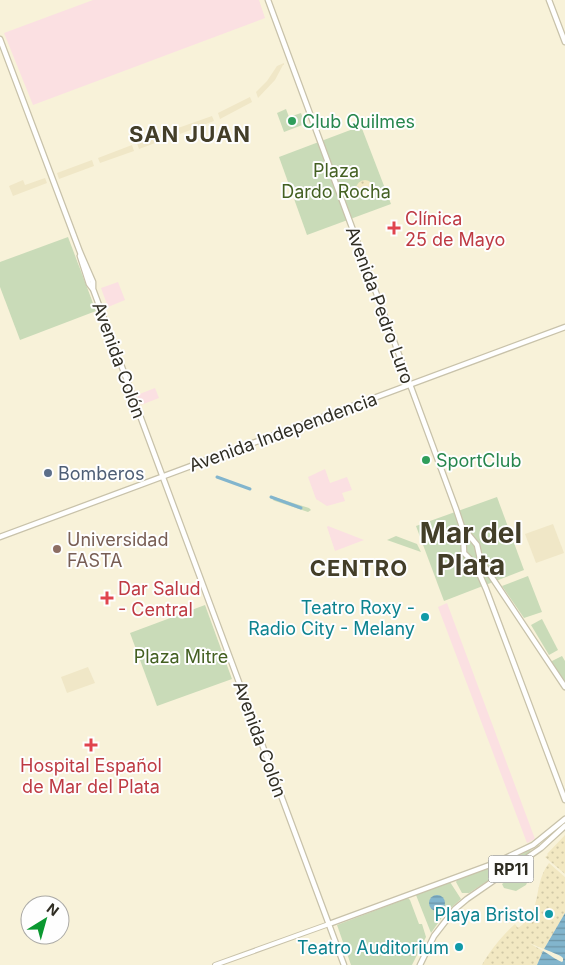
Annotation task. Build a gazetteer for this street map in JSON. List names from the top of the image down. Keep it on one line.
{"streets":{"main road":["Avenida Pedro Luro","Avenida Colón","Avenida Independencia","RP11"]},"crossings":[["Avenida Pedro Luro","Avenida Independencia"],["Avenida Colón","Avenida Independencia"],["Avenida Colón","RP11"]],"districts":["SAN JUAN","Mar del Plata","CENTRO"],"parks":["Plaza Dardo Rocha","Plaza Mitre"],"places":{"other":["Club Quilmes","SportClub","Bomberos","Universidad FASTA","Teatro Roxy - Radio City - Melany","Playa Bristol","Teatro Auditorium"],"health":["Clínica 25 de Mayo","Dar Salud - Central","Hospital Español de Mar del Plata"]},"north":"top right"}
